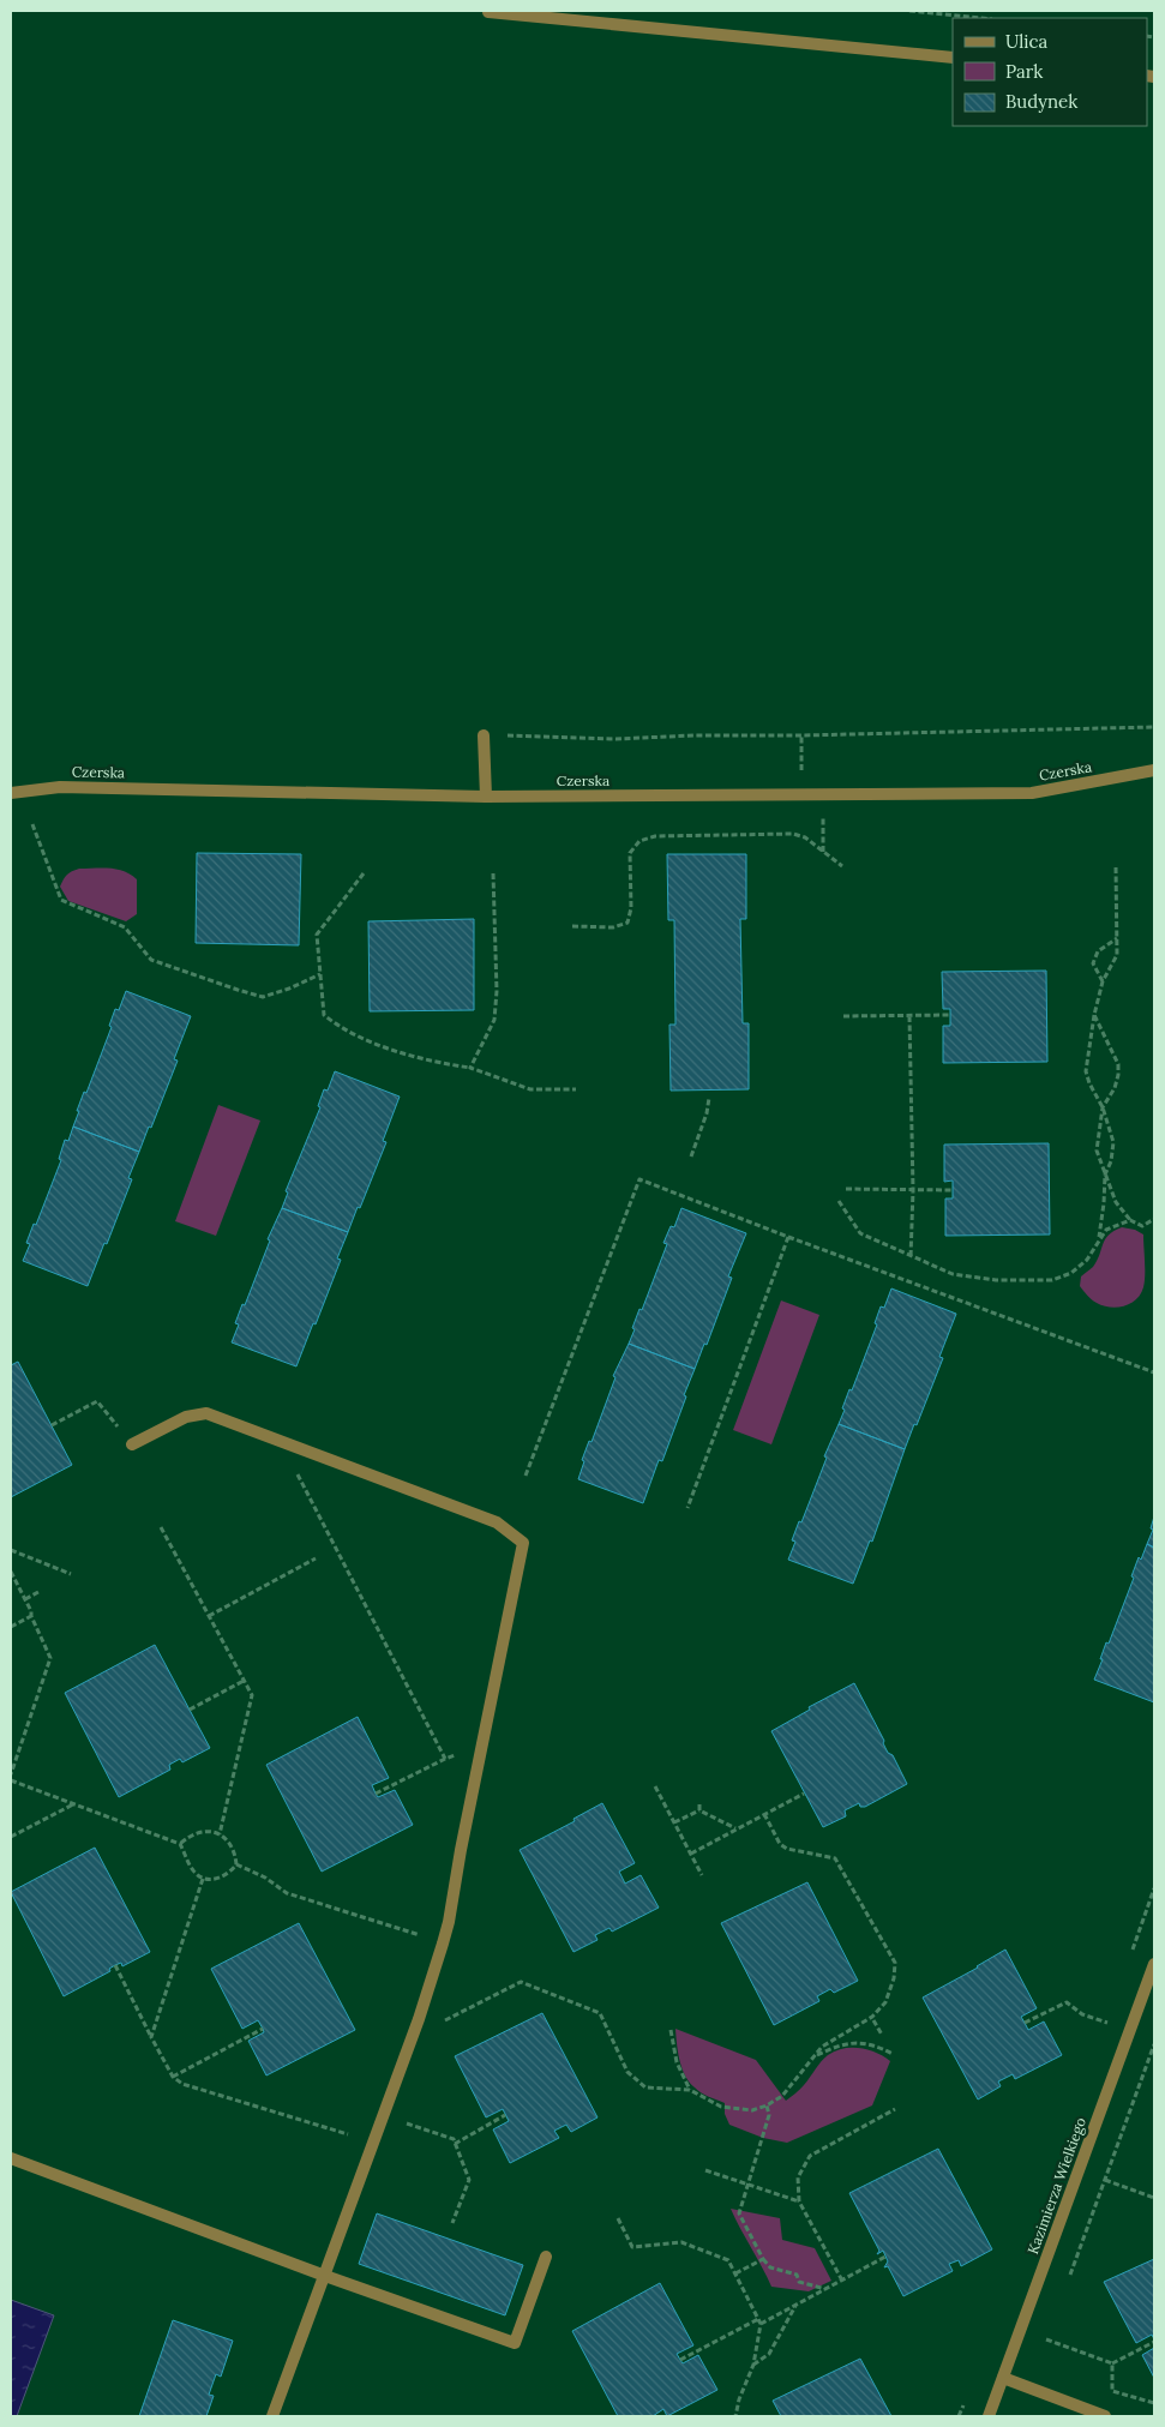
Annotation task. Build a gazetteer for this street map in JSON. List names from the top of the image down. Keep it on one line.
{"streets":{"street":["Czerska","Kazimierza Wielkiego"]},"legend":["Ulica","Park","Budynek"]}
